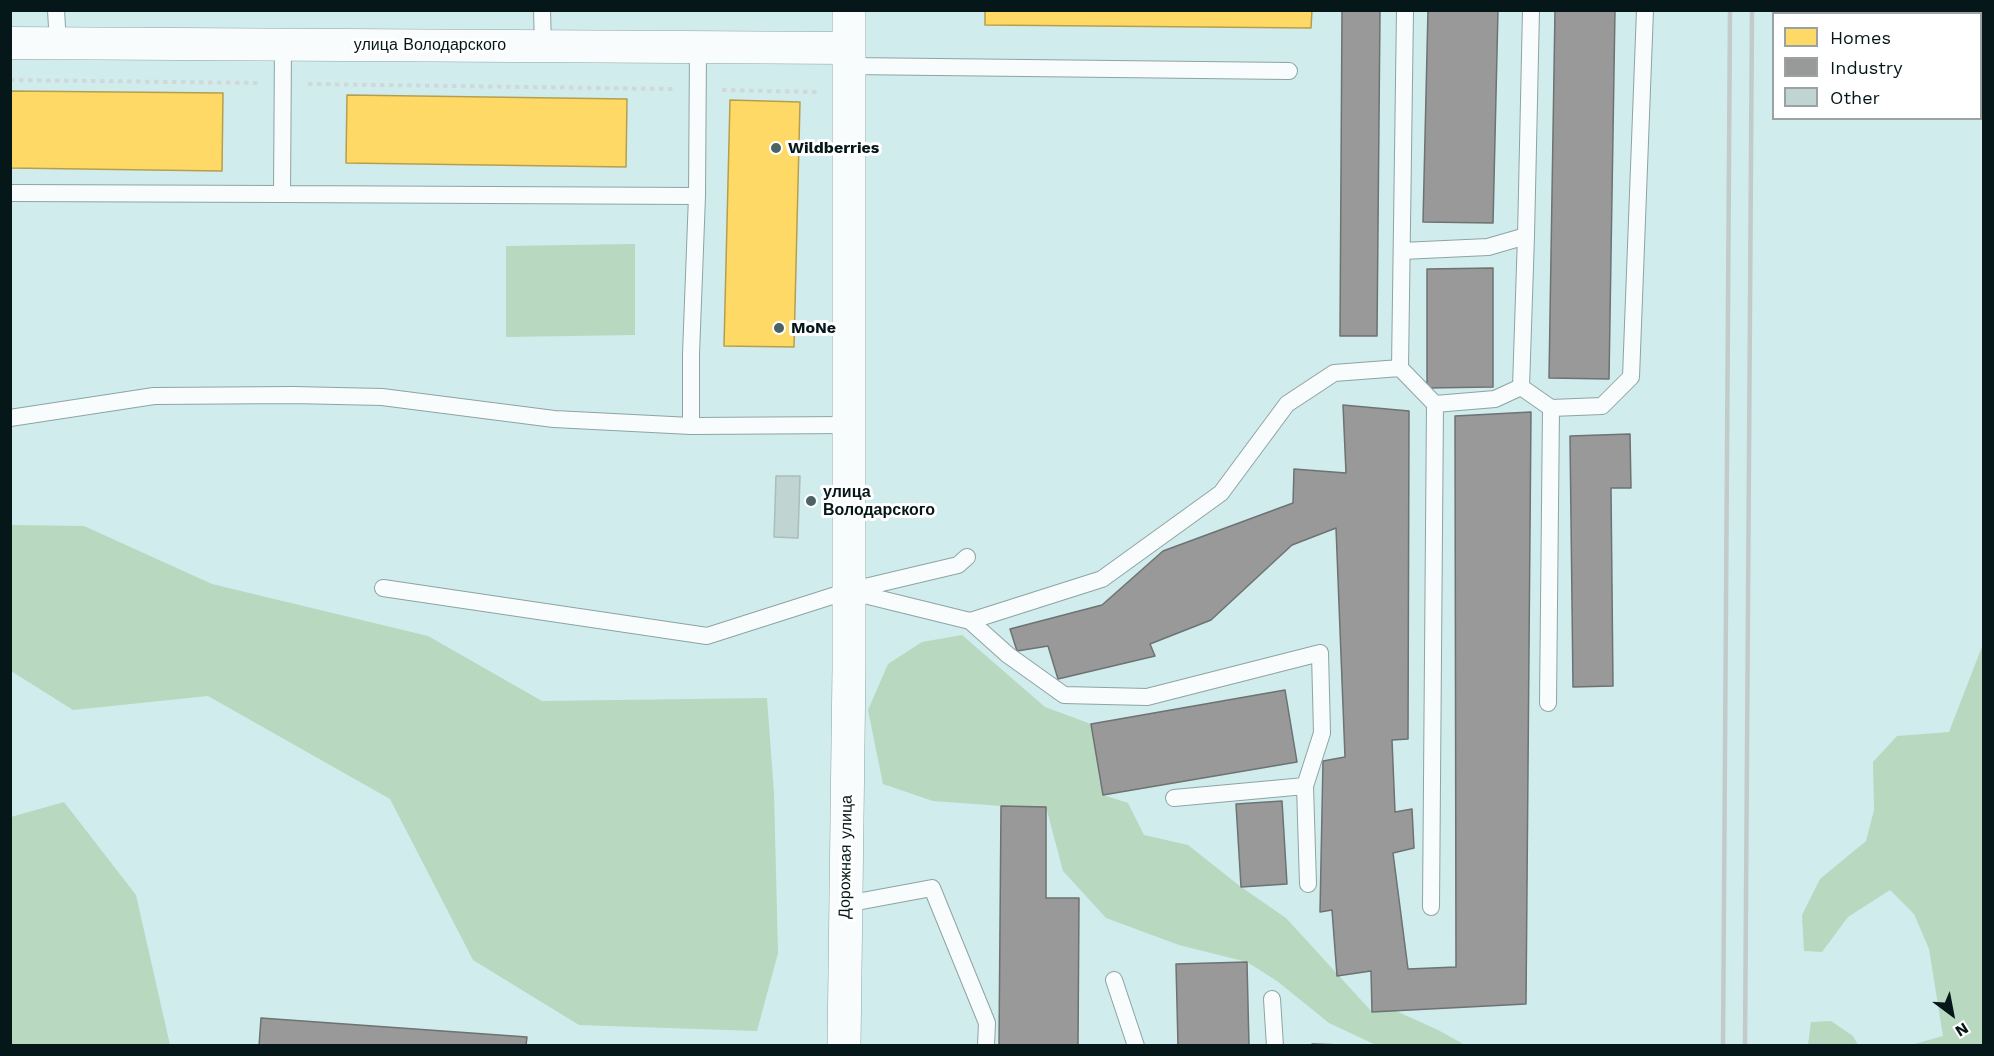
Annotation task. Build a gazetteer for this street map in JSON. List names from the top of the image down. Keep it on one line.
{"streets":{"main road":["Дорожная улица"],"street":["улица Володарского"]},"crossings":[["улица Володарского","Дорожная улица"]],"places":["Wildberries","MoNe","улица Володарского"],"legend":["Homes","Industry","Other"],"north":"bottom right"}
